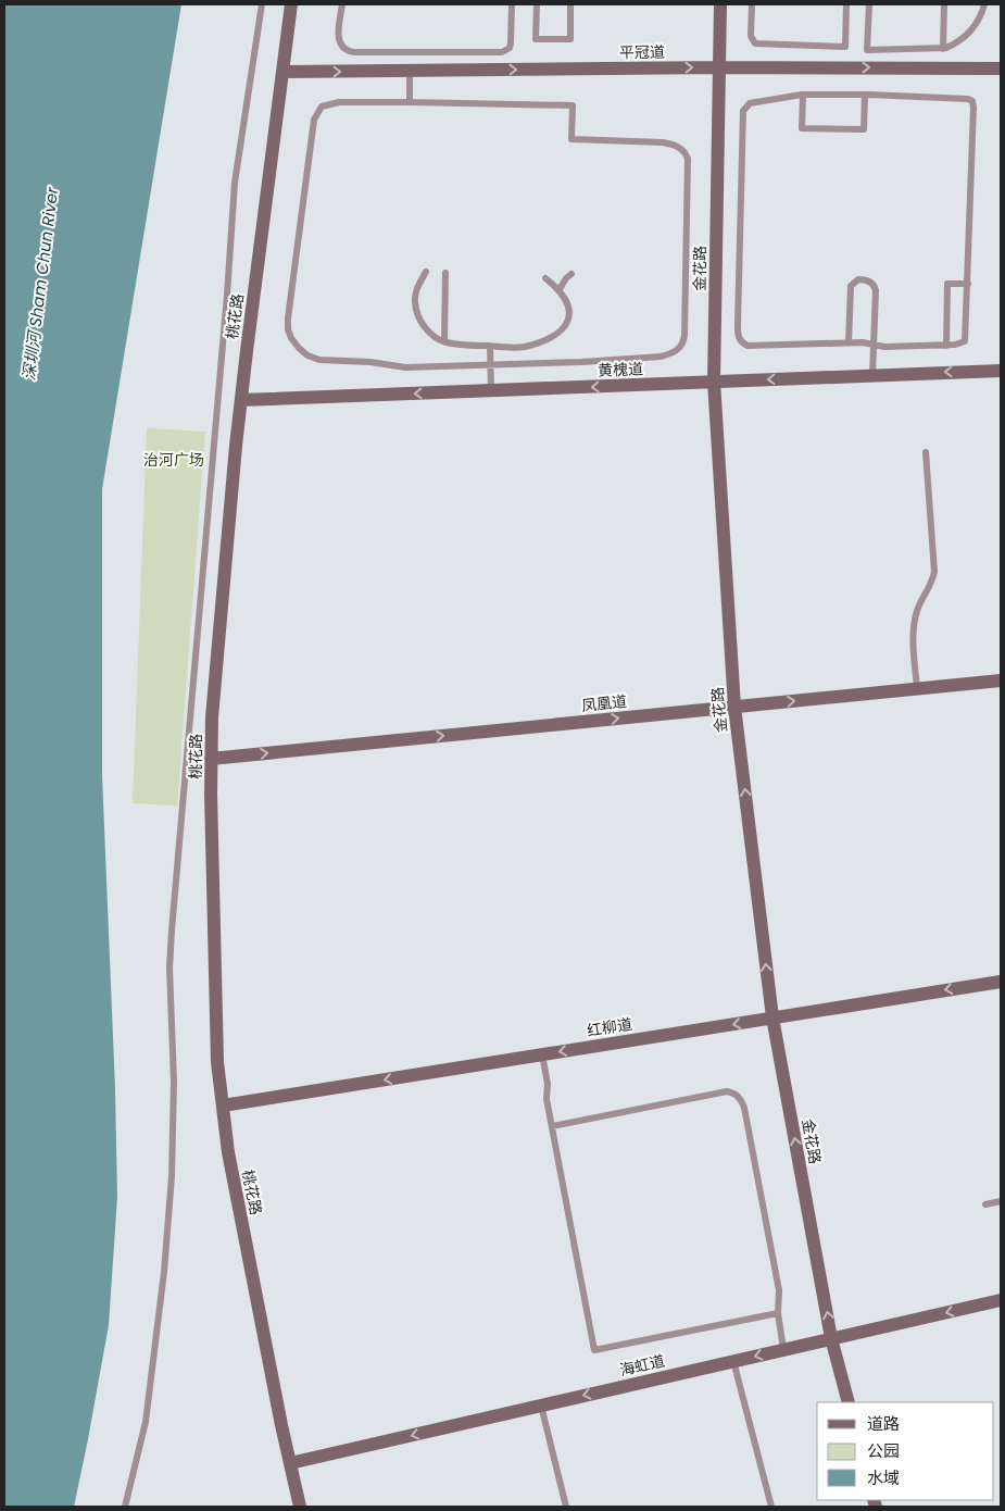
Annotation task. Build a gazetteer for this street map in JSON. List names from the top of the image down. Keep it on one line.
{"streets":{"street":["平冠道","金花路","桃花路","黄槐道","凤凰道","红柳道","海虹道"]},"crossings":[["平冠道","金花路"],["平冠道","桃花路"],["金花路","黄槐道"],["金花路","凤凰道"],["金花路","红柳道"],["金花路","海虹道"],["桃花路","黄槐道"],["桃花路","凤凰道"],["桃花路","红柳道"],["桃花路","海虹道"]],"one_way":["平冠道","金花路","黄槐道","凤凰道","红柳道","海虹道"],"water":["深圳河 Sham Chun River"],"parks":["治河广场"],"legend":["道路","公园","水域"]}
